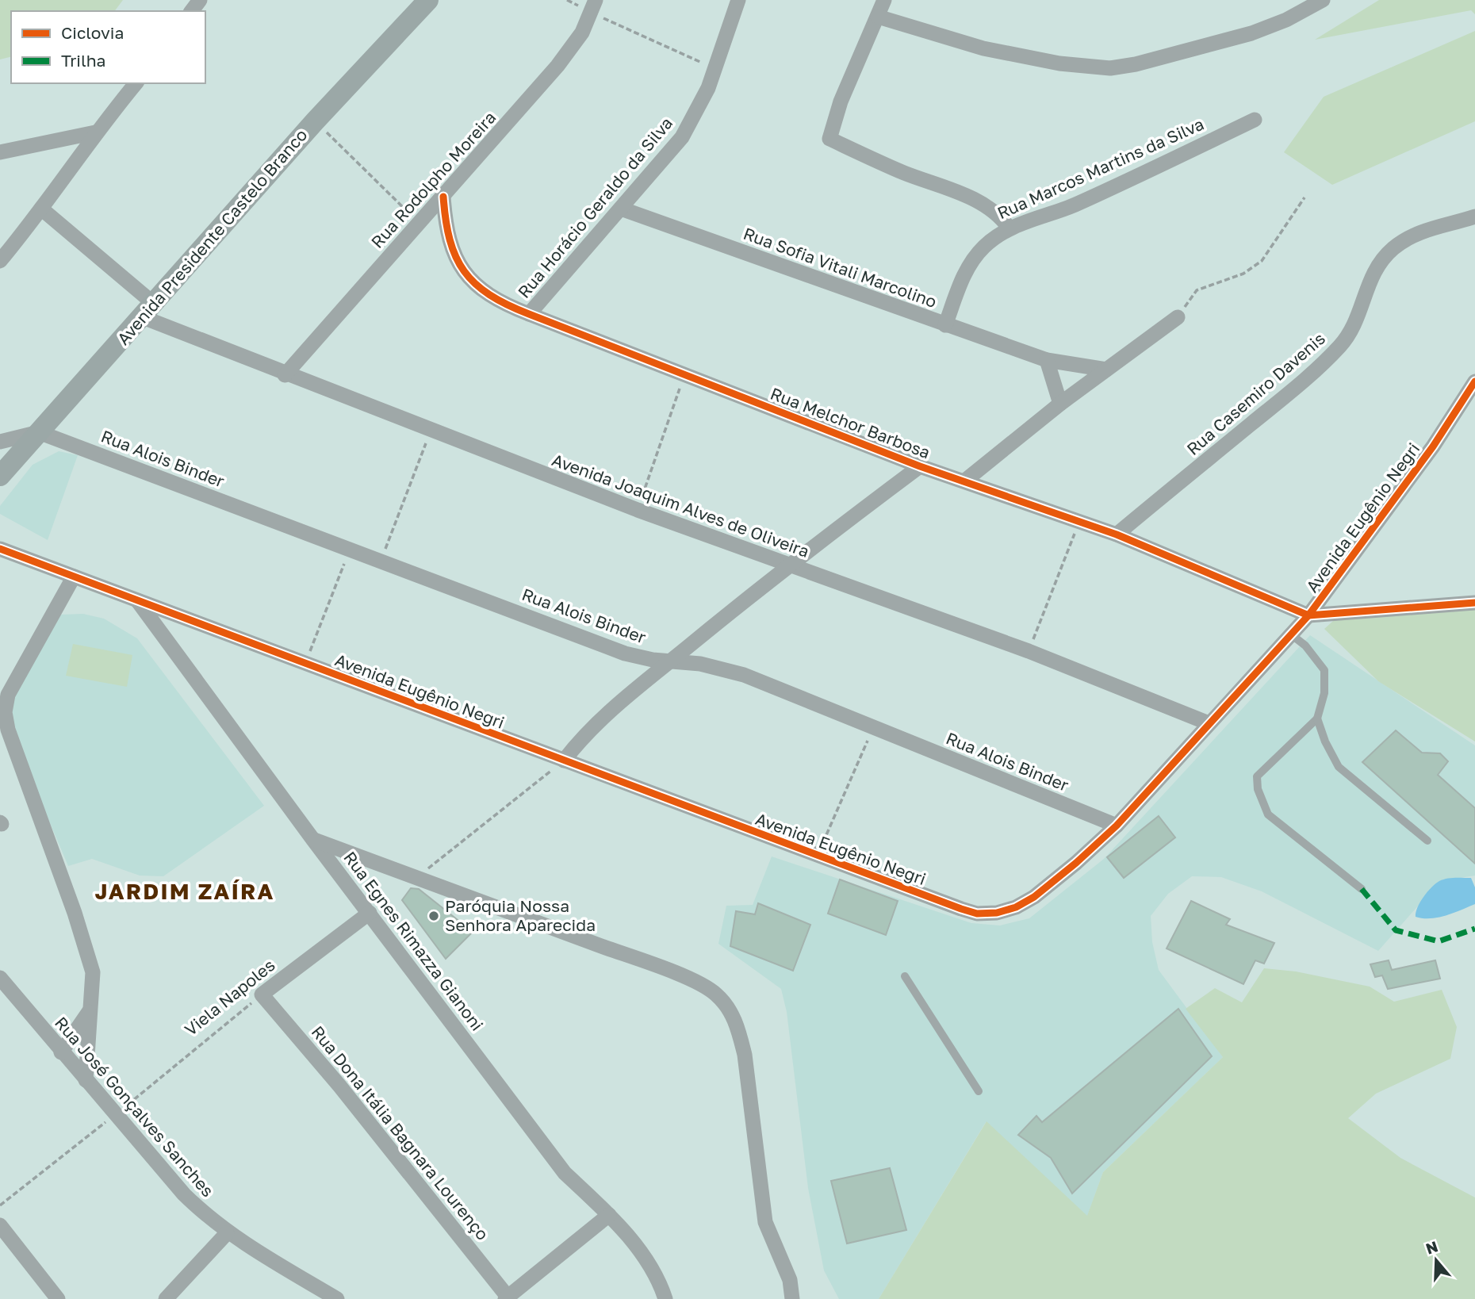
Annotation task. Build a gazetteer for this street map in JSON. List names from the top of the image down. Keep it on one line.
{"streets":{"street":["Rua Marcos Martins da Silva","Rua Rodolpho Moreira","Rua Horácio Geraldo da Silva","Avenida Presidente Castelo Branco","Rua Sofia Vitali Marcolino","Rua Casemiro Davenis","Rua Melchor Barbosa","Rua Alois Binder","Avenida Joaquim Alves de Oliveira","Avenida Eugênio Negri","Rua Egnes Rimazza Gianoni","Viela Napoles","Rua José Gonçalves Sanches","Rua Dona Itália Bagnara Lourenço"]},"crossings":[["Rua Marcos Martins da Silva","Rua Sofia Vitali Marcolino"],["Rua Rodolpho Moreira","Rua Melchor Barbosa"],["Rua Rodolpho Moreira","Avenida Joaquim Alves de Oliveira"],["Rua Horácio Geraldo da Silva","Rua Sofia Vitali Marcolino"],["Rua Horácio Geraldo da Silva","Rua Melchor Barbosa"],["Avenida Presidente Castelo Branco","Rua Alois Binder"],["Avenida Presidente Castelo Branco","Avenida Joaquim Alves de Oliveira"],["Rua Casemiro Davenis","Rua Melchor Barbosa"],["Rua Melchor Barbosa","Avenida Eugênio Negri"],["Rua Alois Binder","Avenida Eugênio Negri"],["Avenida Joaquim Alves de Oliveira","Avenida Eugênio Negri"],["Avenida Eugênio Negri","Rua Egnes Rimazza Gianoni"],["Rua Egnes Rimazza Gianoni","Viela Napoles"],["Viela Napoles","Rua José Gonçalves Sanches"],["Viela Napoles","Rua Dona Itália Bagnara Lourenço"]],"districts":["JARDIM ZAÍRA"],"places":["Paróquia Nossa Senhora Aparecida"],"legend":["Ciclovia","Trilha"],"north":"top"}
